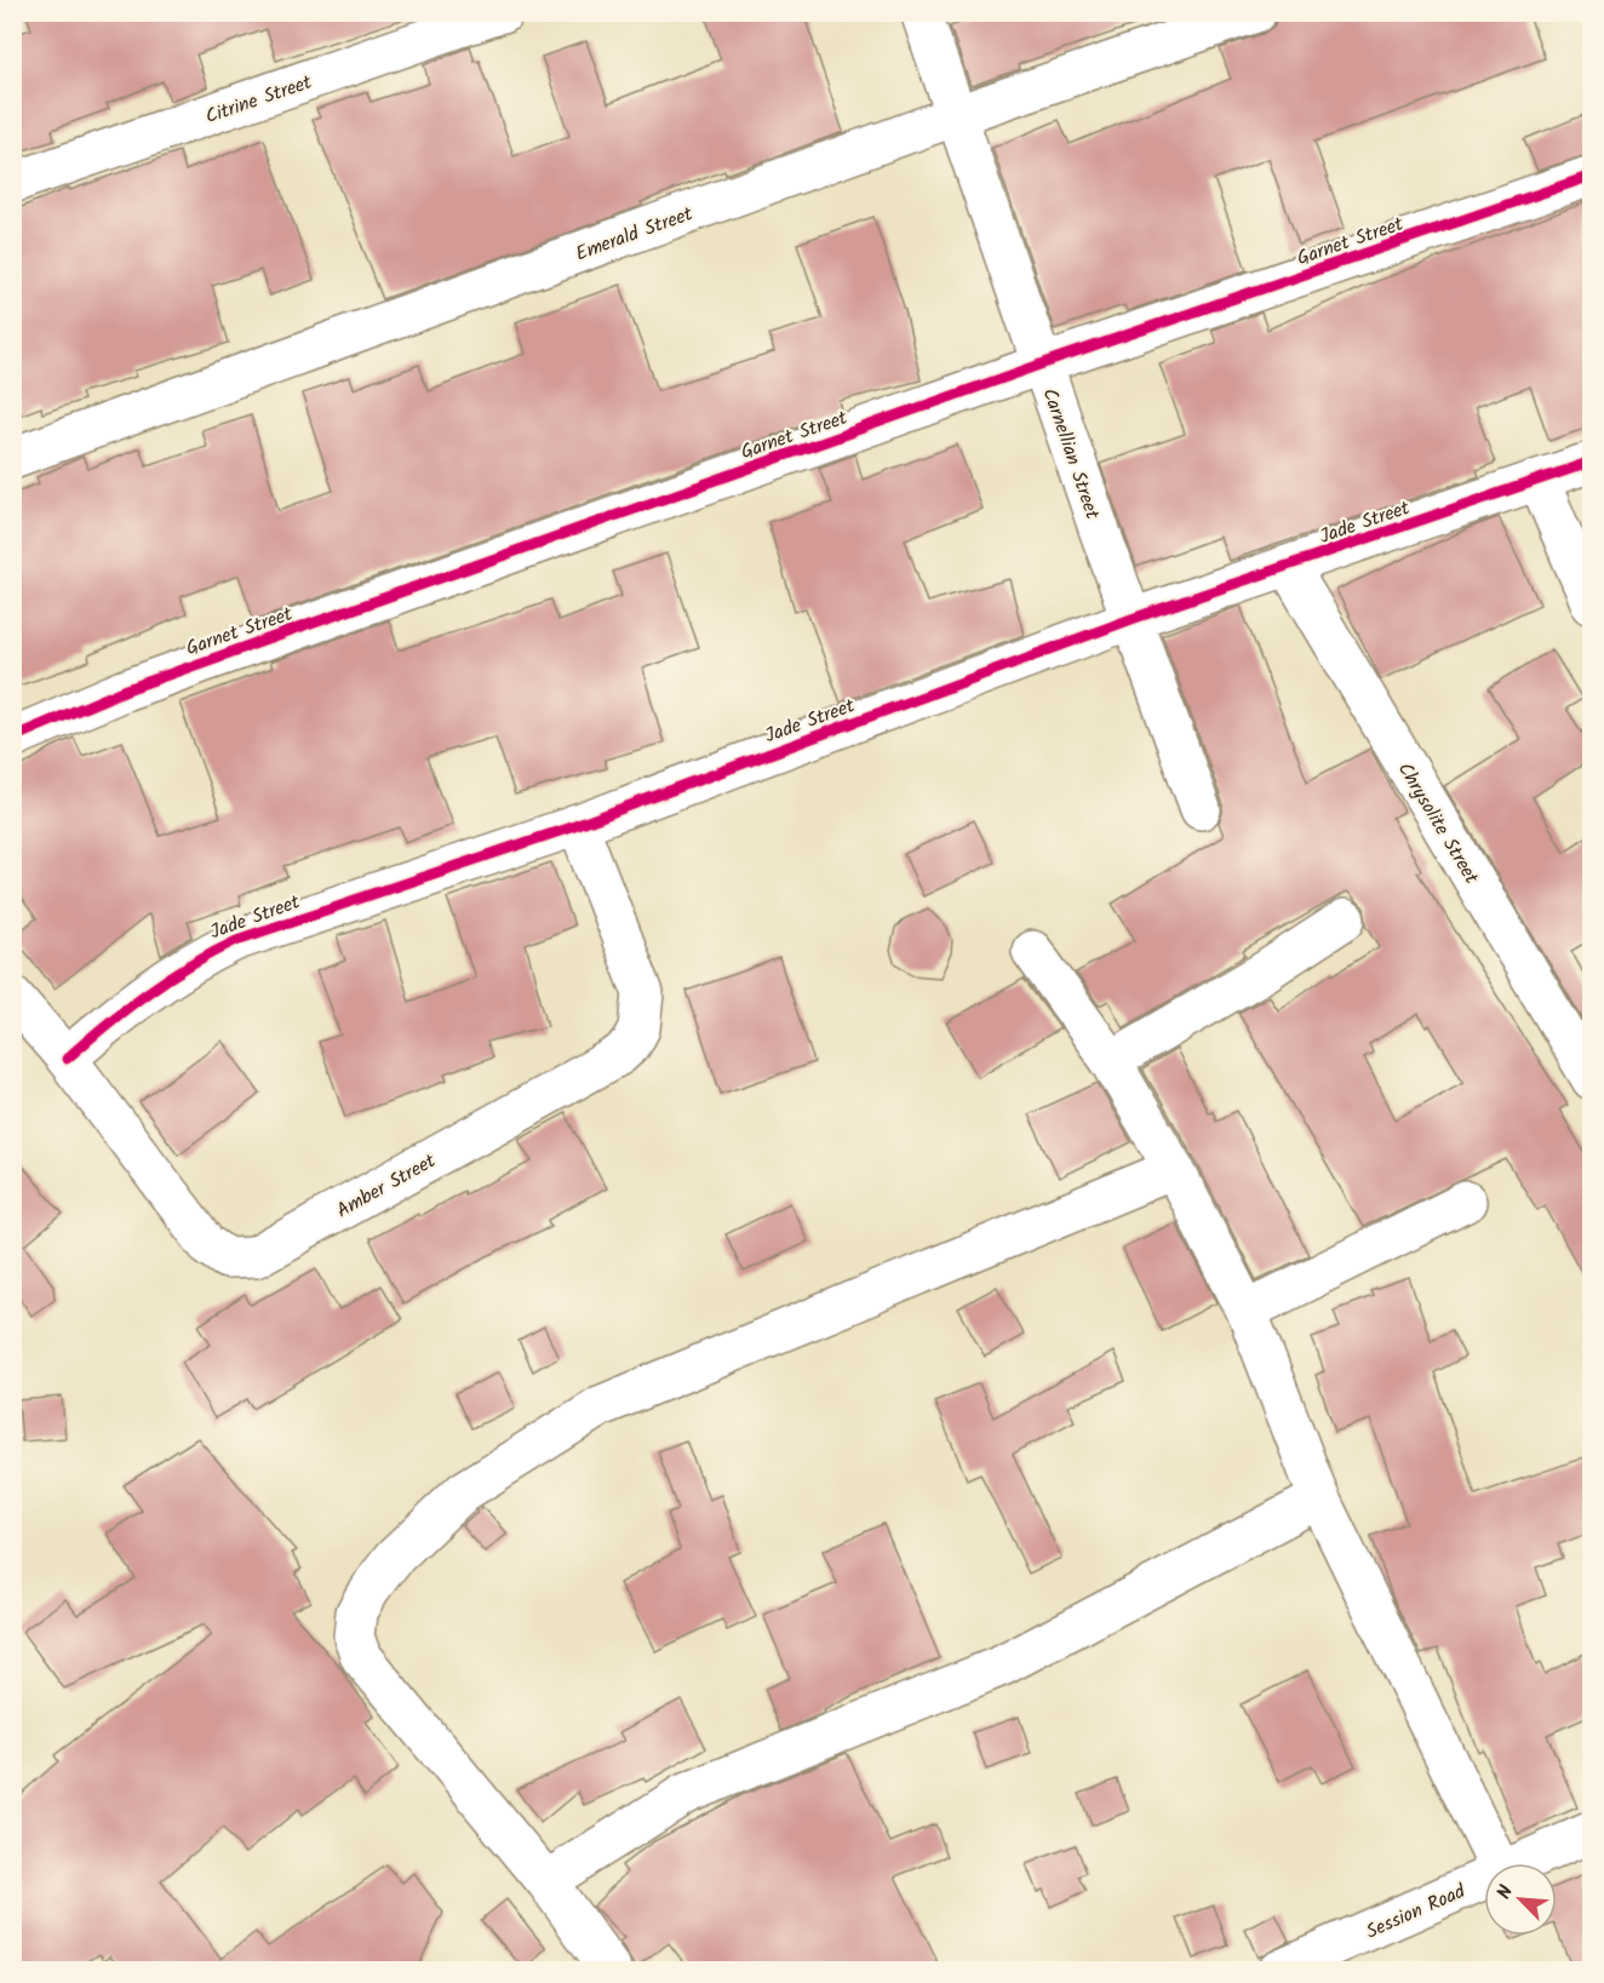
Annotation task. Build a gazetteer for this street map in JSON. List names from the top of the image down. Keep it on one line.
{"streets":{"street":["Citrine Street","Emerald Street","Garnet Street","Carnellian Street","Jade Street","Chrysolite Street","Amber Street","Session Road"]},"crossings":[["Emerald Street","Carnellian Street"],["Garnet Street","Carnellian Street"],["Carnellian Street","Jade Street"],["Jade Street","Chrysolite Street"],["Jade Street","Amber Street"]],"north":"top left"}
